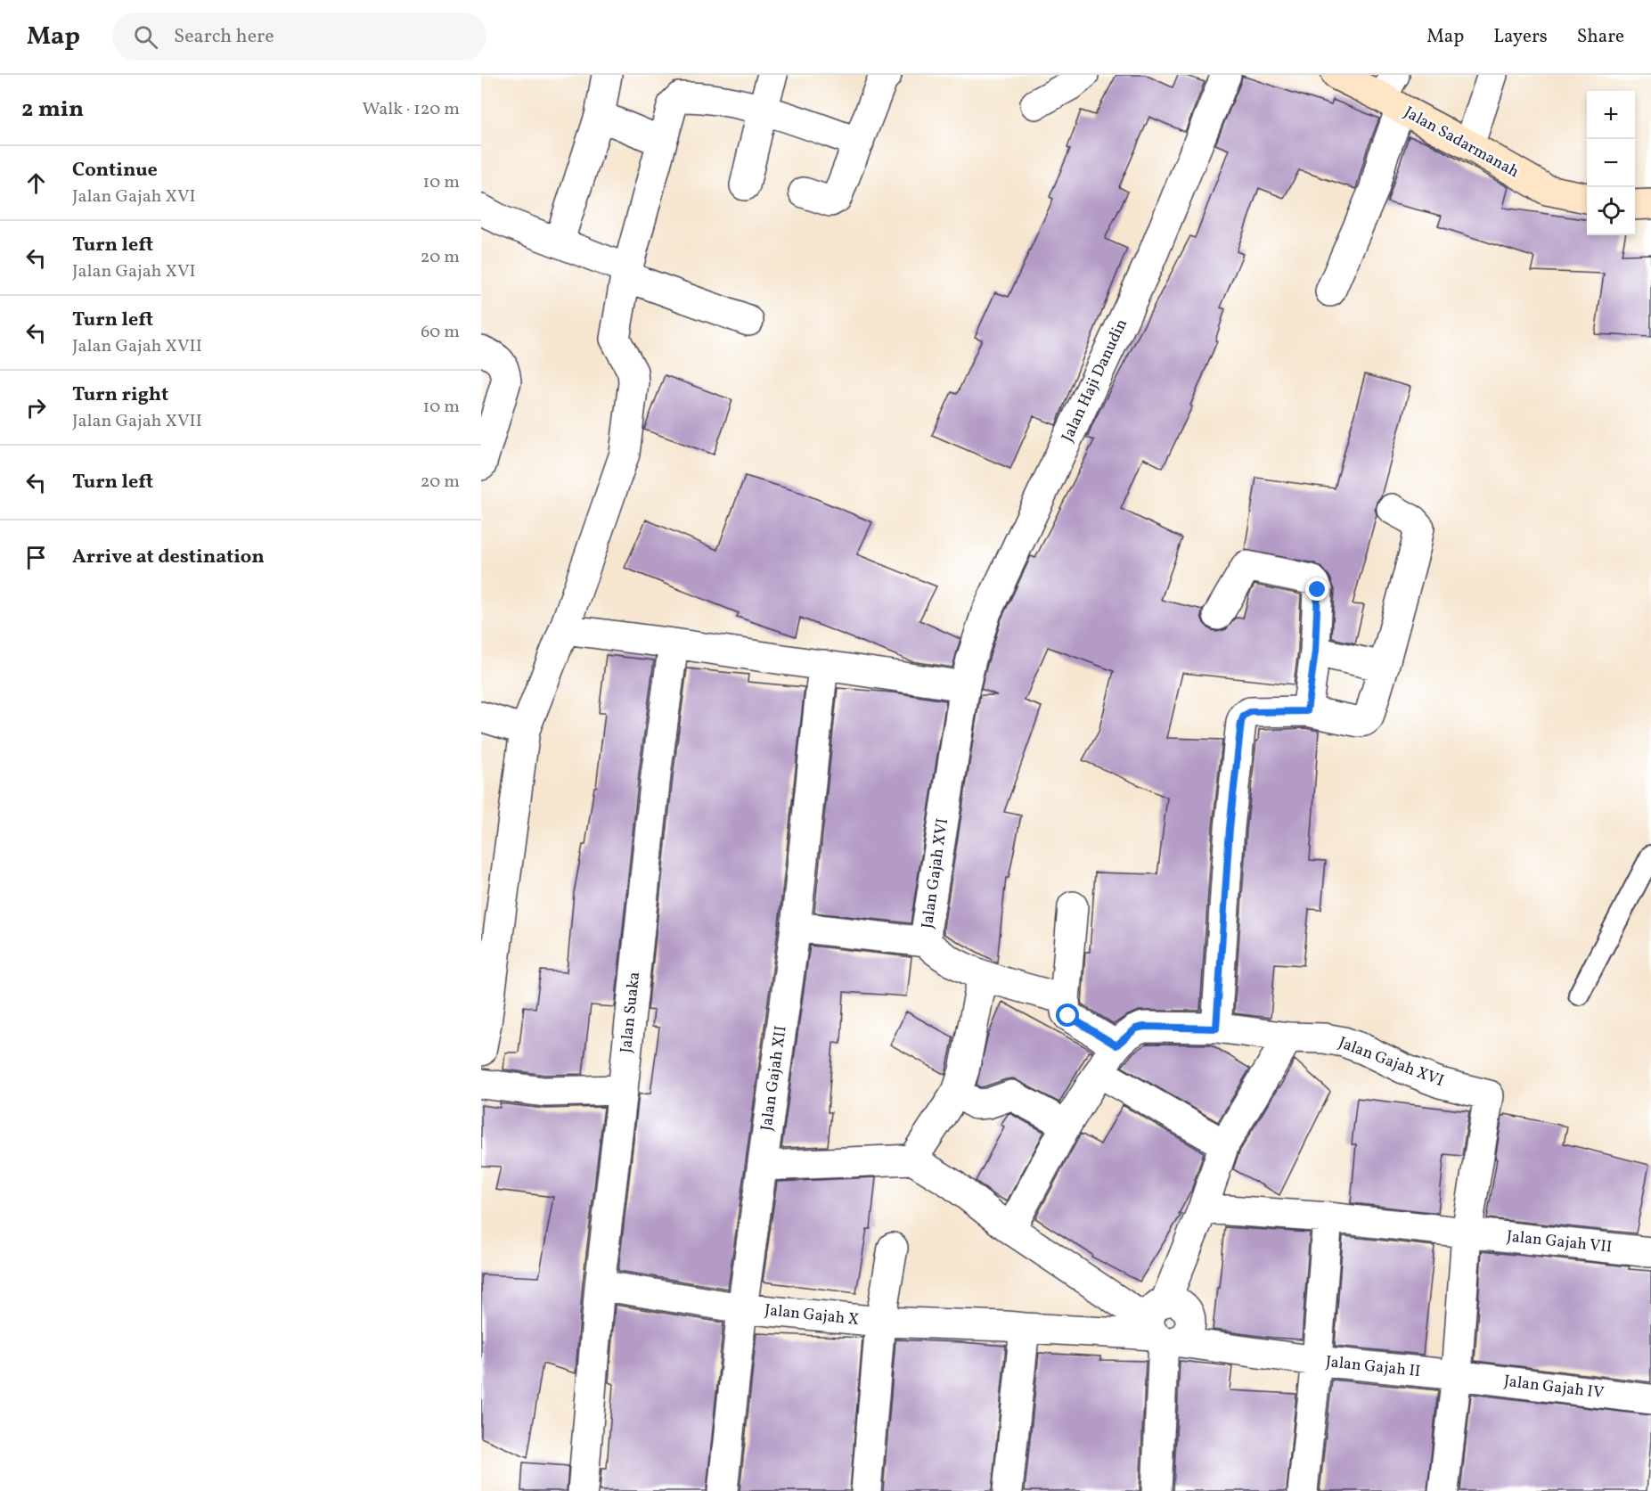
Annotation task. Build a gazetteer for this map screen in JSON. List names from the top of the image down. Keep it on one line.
{"streets":{"main road":["Jalan Sadarmanah"],"street":["Jalan Haji Danudin","Jalan Gajah XVI","Jalan Suaka","Jalan Gajah XII","Jalan Gajah VII","Jalan Gajah X","Jalan Gajah II","Jalan Gajah IV"]},"crossings":[["Jalan Haji Danudin","Jalan Gajah XVI"],["Jalan Gajah XVI","Jalan Gajah VII"],["Jalan Suaka","Jalan Gajah X"],["Jalan Gajah XII","Jalan Gajah X"],["Jalan Gajah X","Jalan Gajah II"],["Jalan Gajah II","Jalan Gajah IV"]],"page":{"header":"Map","search":"Search here","nav":["Map","Layers","Share"],"heading":["2 min","Walk · 120 m"],"map_buttons":["+","−"],"list":[["Continue","Jalan Gajah XVI","10 m"],["Turn left","Jalan Gajah XVI","20 m"],["Turn left","Jalan Gajah XVII","60 m"],["Turn right","Jalan Gajah XVII","10 m"],["Turn left","20 m"],"Arrive at destination"]}}
